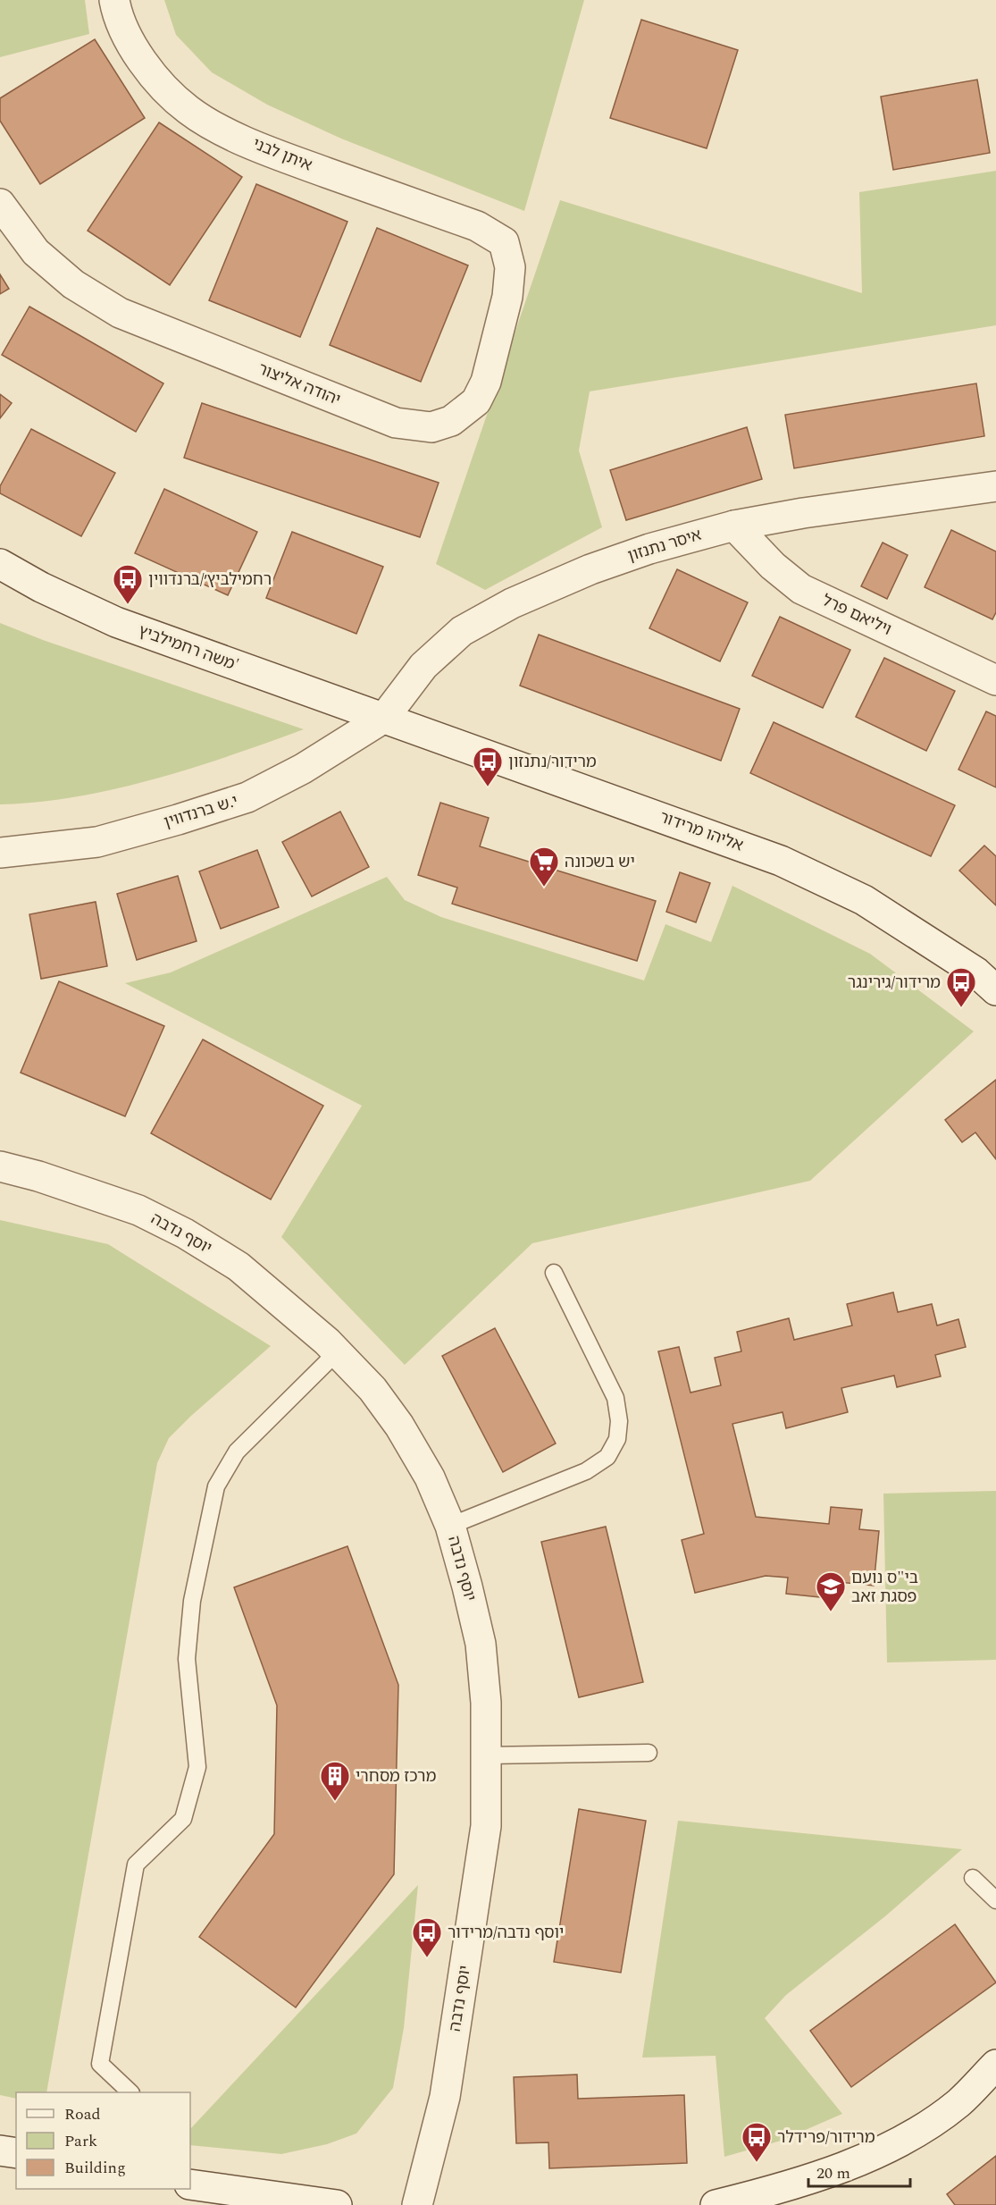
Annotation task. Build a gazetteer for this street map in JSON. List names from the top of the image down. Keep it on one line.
{"streets":{"street":["איתן לבני","יהודה אליצור","איסר נתנזון","ויליאם פרל","משה רחמילביץ'","י.ש ברנדווין","אליהו מרידור","יוסף נדבה"]},"crossings":[["איתן לבני","יהודה אליצור"],["איסר נתנזון","ויליאם פרל"],["איסר נתנזון","משה רחמילביץ'"],["איסר נתנזון","י.ש ברנדווין"],["איסר נתנזון","אליהו מרידור"],["משה רחמילביץ'","י.ש ברנדווין"],["משה רחמילביץ'","אליהו מרידור"],["י.ש ברנדווין","אליהו מרידור"]],"places":{"bus stop":["רחמילביץ׳/ברנדווין","מרידור/נתנזון","מרידור/גירינגר","יוסף נדבה/מרידור","מרידור/פרידלר"],"supermarket":["יש בשכונה"],"school or university":["בי\"ס נועם פסגת זאב"],"building":["מרכז מסחרי"]},"legend":["Road","Park","Building"],"scale_bar":"20 m"}
